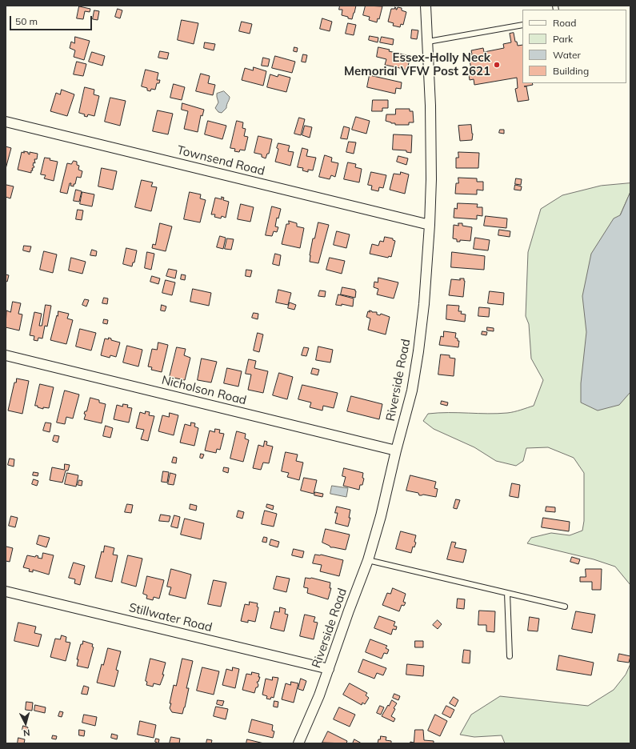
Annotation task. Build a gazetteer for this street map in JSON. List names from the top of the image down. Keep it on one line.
{"streets":{"street":["Townsend Road","Riverside Road","Nicholson Road","Stillwater Road"]},"crossings":[["Townsend Road","Riverside Road"],["Riverside Road","Nicholson Road"],["Riverside Road","Stillwater Road"]],"places":["Essex-Holly Neck Memorial VFW Post 2621"],"legend":["Road","Park","Water","Building"],"scale_bar":"50 m","north":"bottom"}
